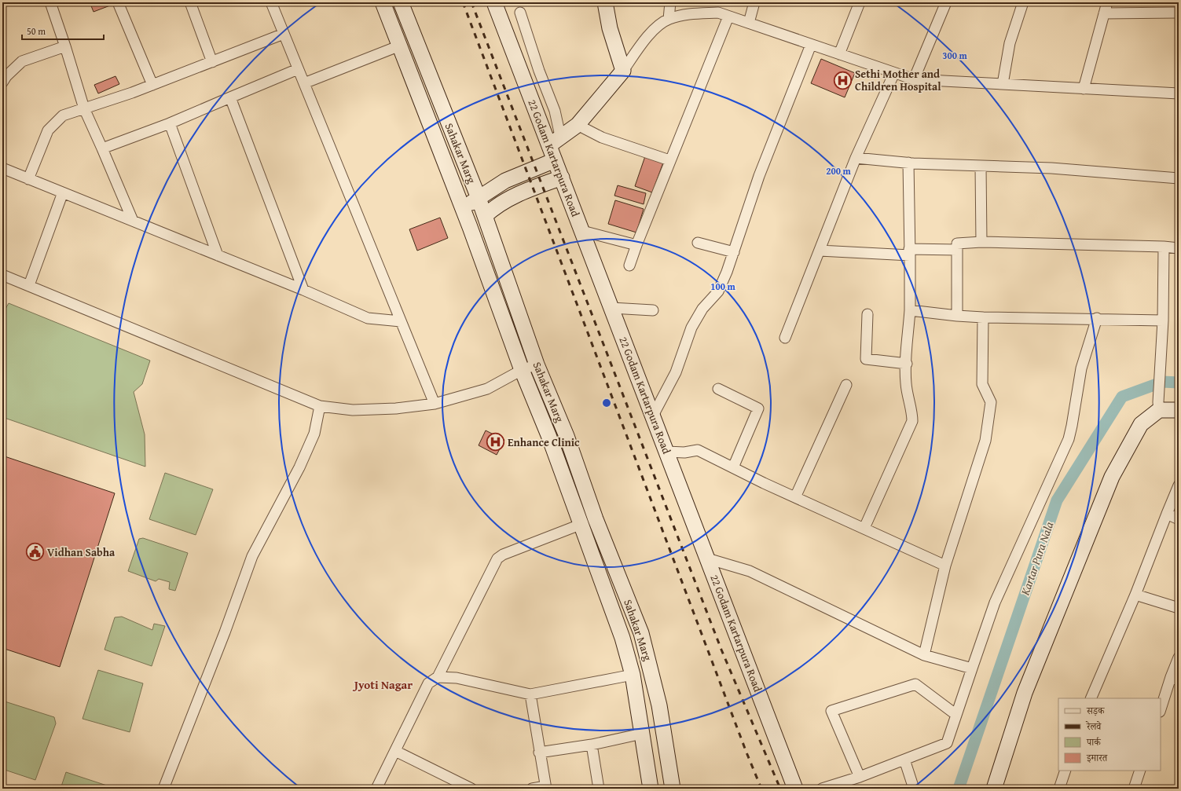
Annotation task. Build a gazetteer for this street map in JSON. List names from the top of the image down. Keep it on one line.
{"streets":{"street":["Sahakar Marg","22 Godam Kartarpura Road"]},"districts":["Jyoti Nagar"],"water":["Kartar Pura Nala"],"places":{"hospital":["Sethi Mother and Children Hospital","Enhance Clinic"],"public building":["Vidhan Sabha"]},"legend":["सड़क","रेलवे","पार्क","इमारत"],"scale_bar":"50 m","rings":["300 m","200 m","100 m"]}
